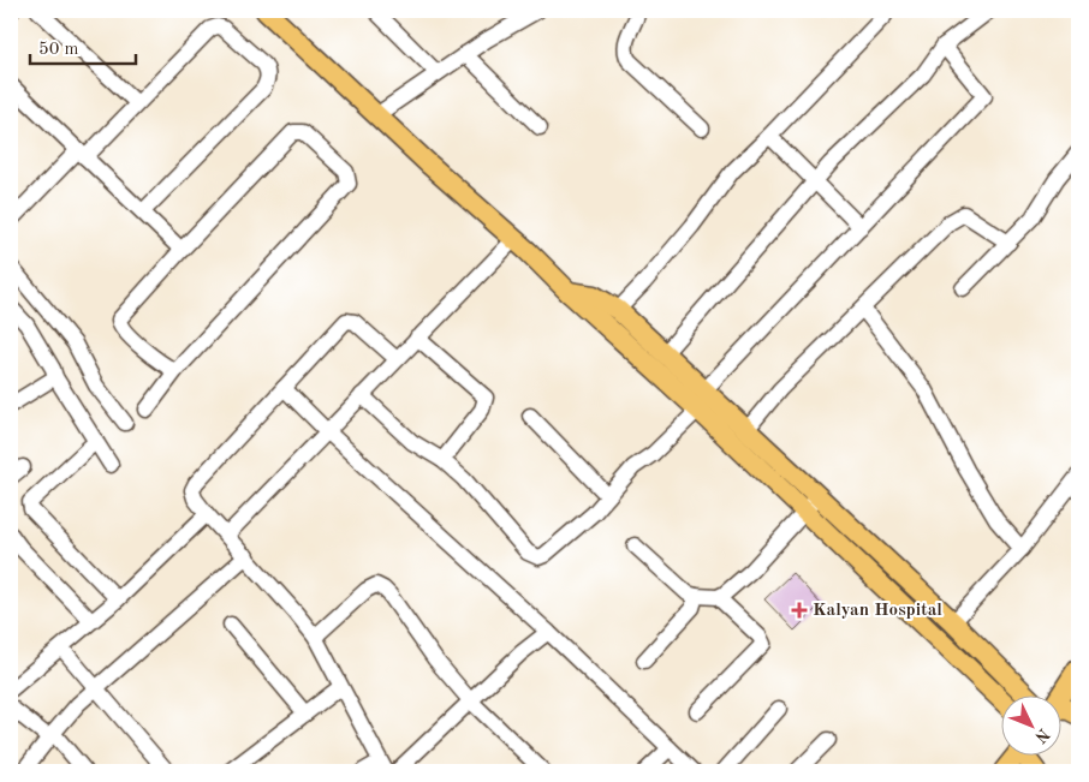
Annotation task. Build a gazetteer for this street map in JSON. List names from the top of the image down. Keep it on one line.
{"places":{"health":["Kalyan Hospital"]},"scale_bar":"50 m","north":"bottom right"}
